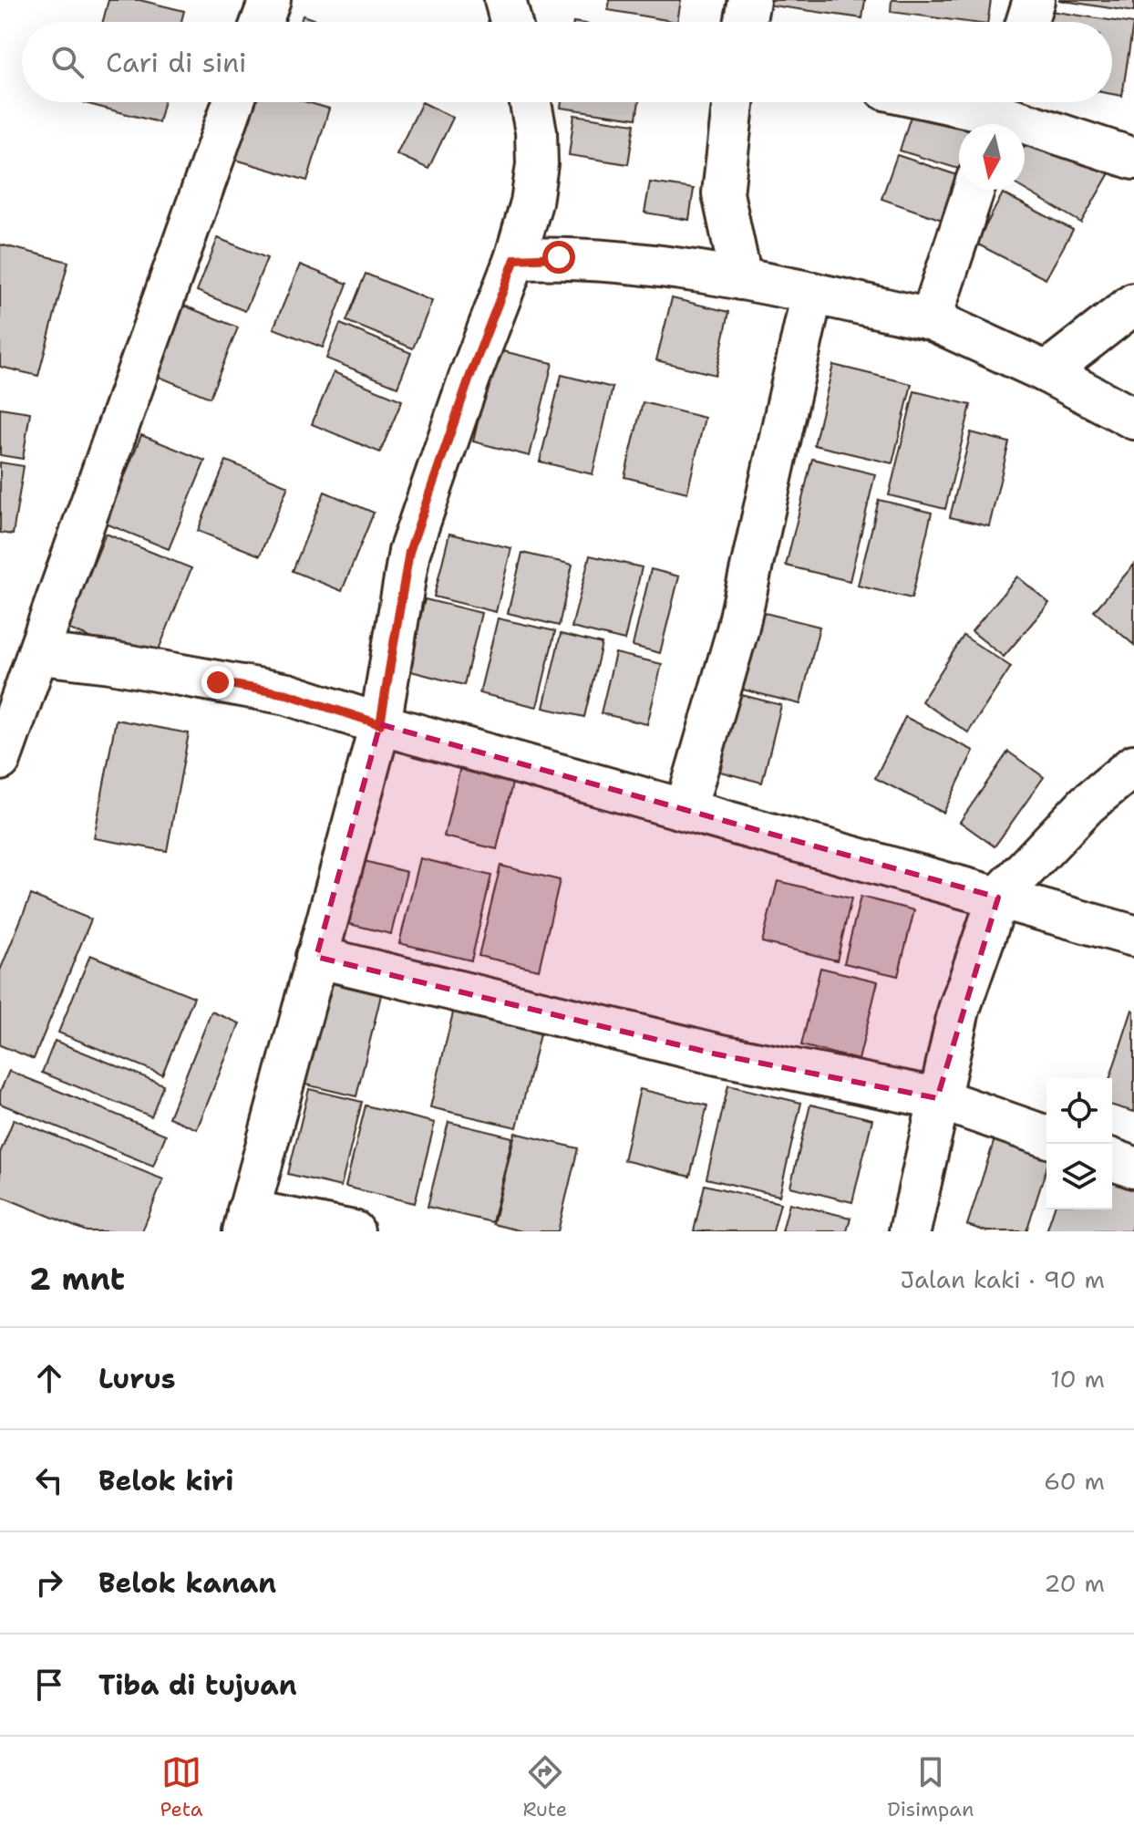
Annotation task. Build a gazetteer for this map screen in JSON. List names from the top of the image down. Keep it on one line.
{"north":"bottom","page":{"search":"Cari di sini","heading":["2 mnt","Jalan kaki · 90 m"],"list":[["Lurus","10 m"],["Belok kiri","60 m"],["Belok kanan","20 m"],"Tiba di tujuan"],"nav":["Peta","Rute","Disimpan"]}}
